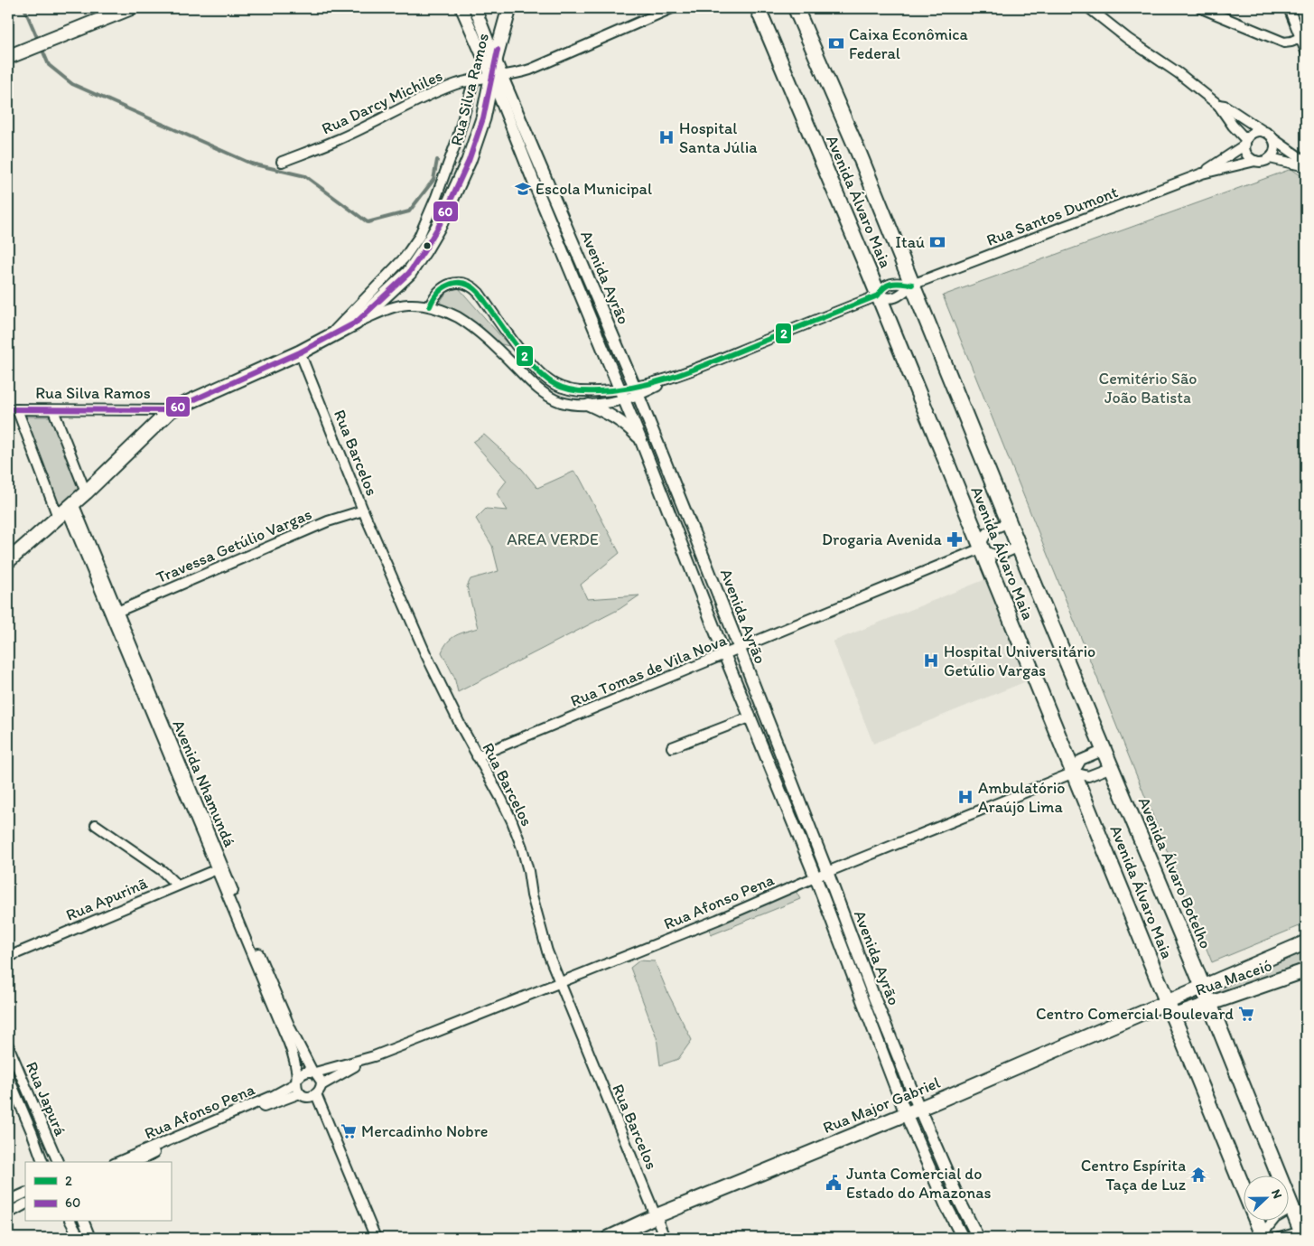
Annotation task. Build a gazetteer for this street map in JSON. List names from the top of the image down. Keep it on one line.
{"streets":{"main road":["Rua Silva Ramos","Avenida Álvaro Maia","Avenida Álvaro Botelho","Rua Maceió","Rua Major Gabriel"],"street":["Rua Darcy Michiles","Rua Santos Dumont","Avenida Ayrão","Rua Barcelos","Travessa Getúlio Vargas","Rua Tomas de Vila Nova","Avenida Nhamundá","Rua Apurinã","Rua Afonso Pena","Rua Japurá"]},"crossings":[["Rua Silva Ramos","Rua Darcy Michiles"],["Rua Silva Ramos","Rua Santos Dumont"],["Rua Silva Ramos","Avenida Ayrão"],["Rua Silva Ramos","Rua Barcelos"],["Rua Silva Ramos","Avenida Nhamundá"],["Rua Darcy Michiles","Avenida Ayrão"],["Avenida Álvaro Maia","Rua Santos Dumont"],["Avenida Álvaro Maia","Rua Tomas de Vila Nova"],["Avenida Álvaro Maia","Avenida Álvaro Botelho"],["Avenida Álvaro Maia","Rua Afonso Pena"],["Avenida Álvaro Maia","Rua Maceió"],["Avenida Álvaro Maia","Rua Major Gabriel"],["Rua Santos Dumont","Avenida Ayrão"],["Avenida Ayrão","Rua Tomas de Vila Nova"],["Avenida Ayrão","Rua Afonso Pena"],["Avenida Ayrão","Rua Major Gabriel"],["Rua Barcelos","Travessa Getúlio Vargas"],["Rua Barcelos","Rua Tomas de Vila Nova"],["Rua Barcelos","Rua Afonso Pena"],["Rua Barcelos","Rua Major Gabriel"],["Travessa Getúlio Vargas","Avenida Nhamundá"],["Avenida Nhamundá","Rua Apurinã"],["Avenida Nhamundá","Rua Afonso Pena"],["Avenida Álvaro Botelho","Rua Afonso Pena"],["Avenida Álvaro Botelho","Rua Maceió"],["Rua Maceió","Rua Major Gabriel"]],"parks":["Cemitério São João Batista","AREA VERDE"],"places":{"bank":["Caixa Econômica Federal","Itaú"],"hospital":["Hospital Santa Júlia","Hospital Universitário Getúlio Vargas","Ambulatório Araújo Lima"],"school or university":["Escola Municipal"],"pharmacy":["Drogaria Avenida"],"supermarket":["Centro Comercial Boulevard","Mercadinho Nobre"],"temple":["Centro Espírita Taça de Luz"],"public building":["Junta Comercial do Estado do Amazonas"]},"lines":["transit line 60","transit line 2"],"legend":["2","60"],"north":"right"}
